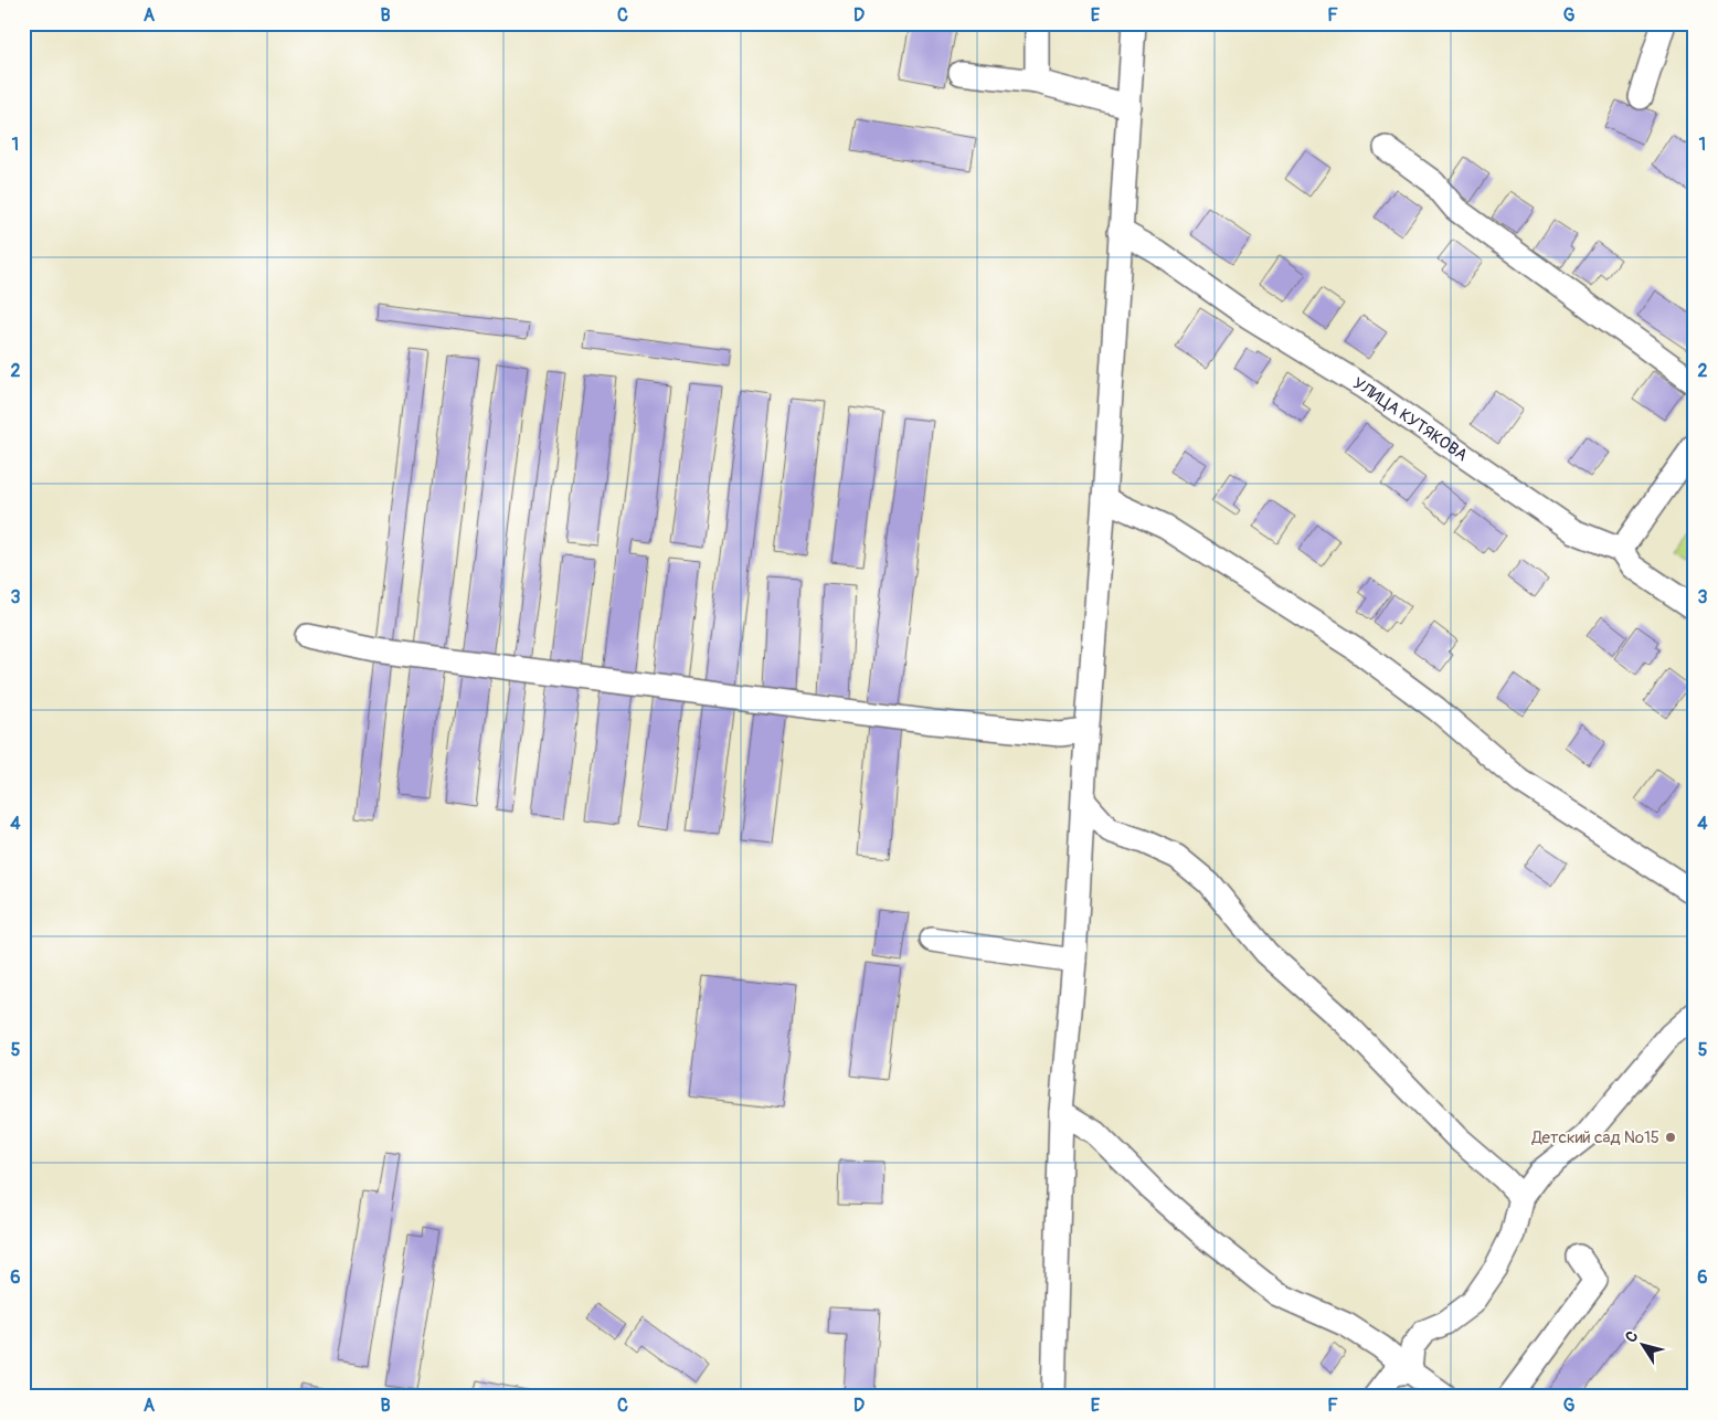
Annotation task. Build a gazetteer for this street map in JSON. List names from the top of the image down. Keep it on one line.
{"streets":{"street":["УЛИЦА КУТЯКОВА"]},"places":["Детский сад №15"],"north":"top left","grid":{"columns":["A","B","C","D","E","F","G"],"rows":["1","2","3","4","5","6"]}}
